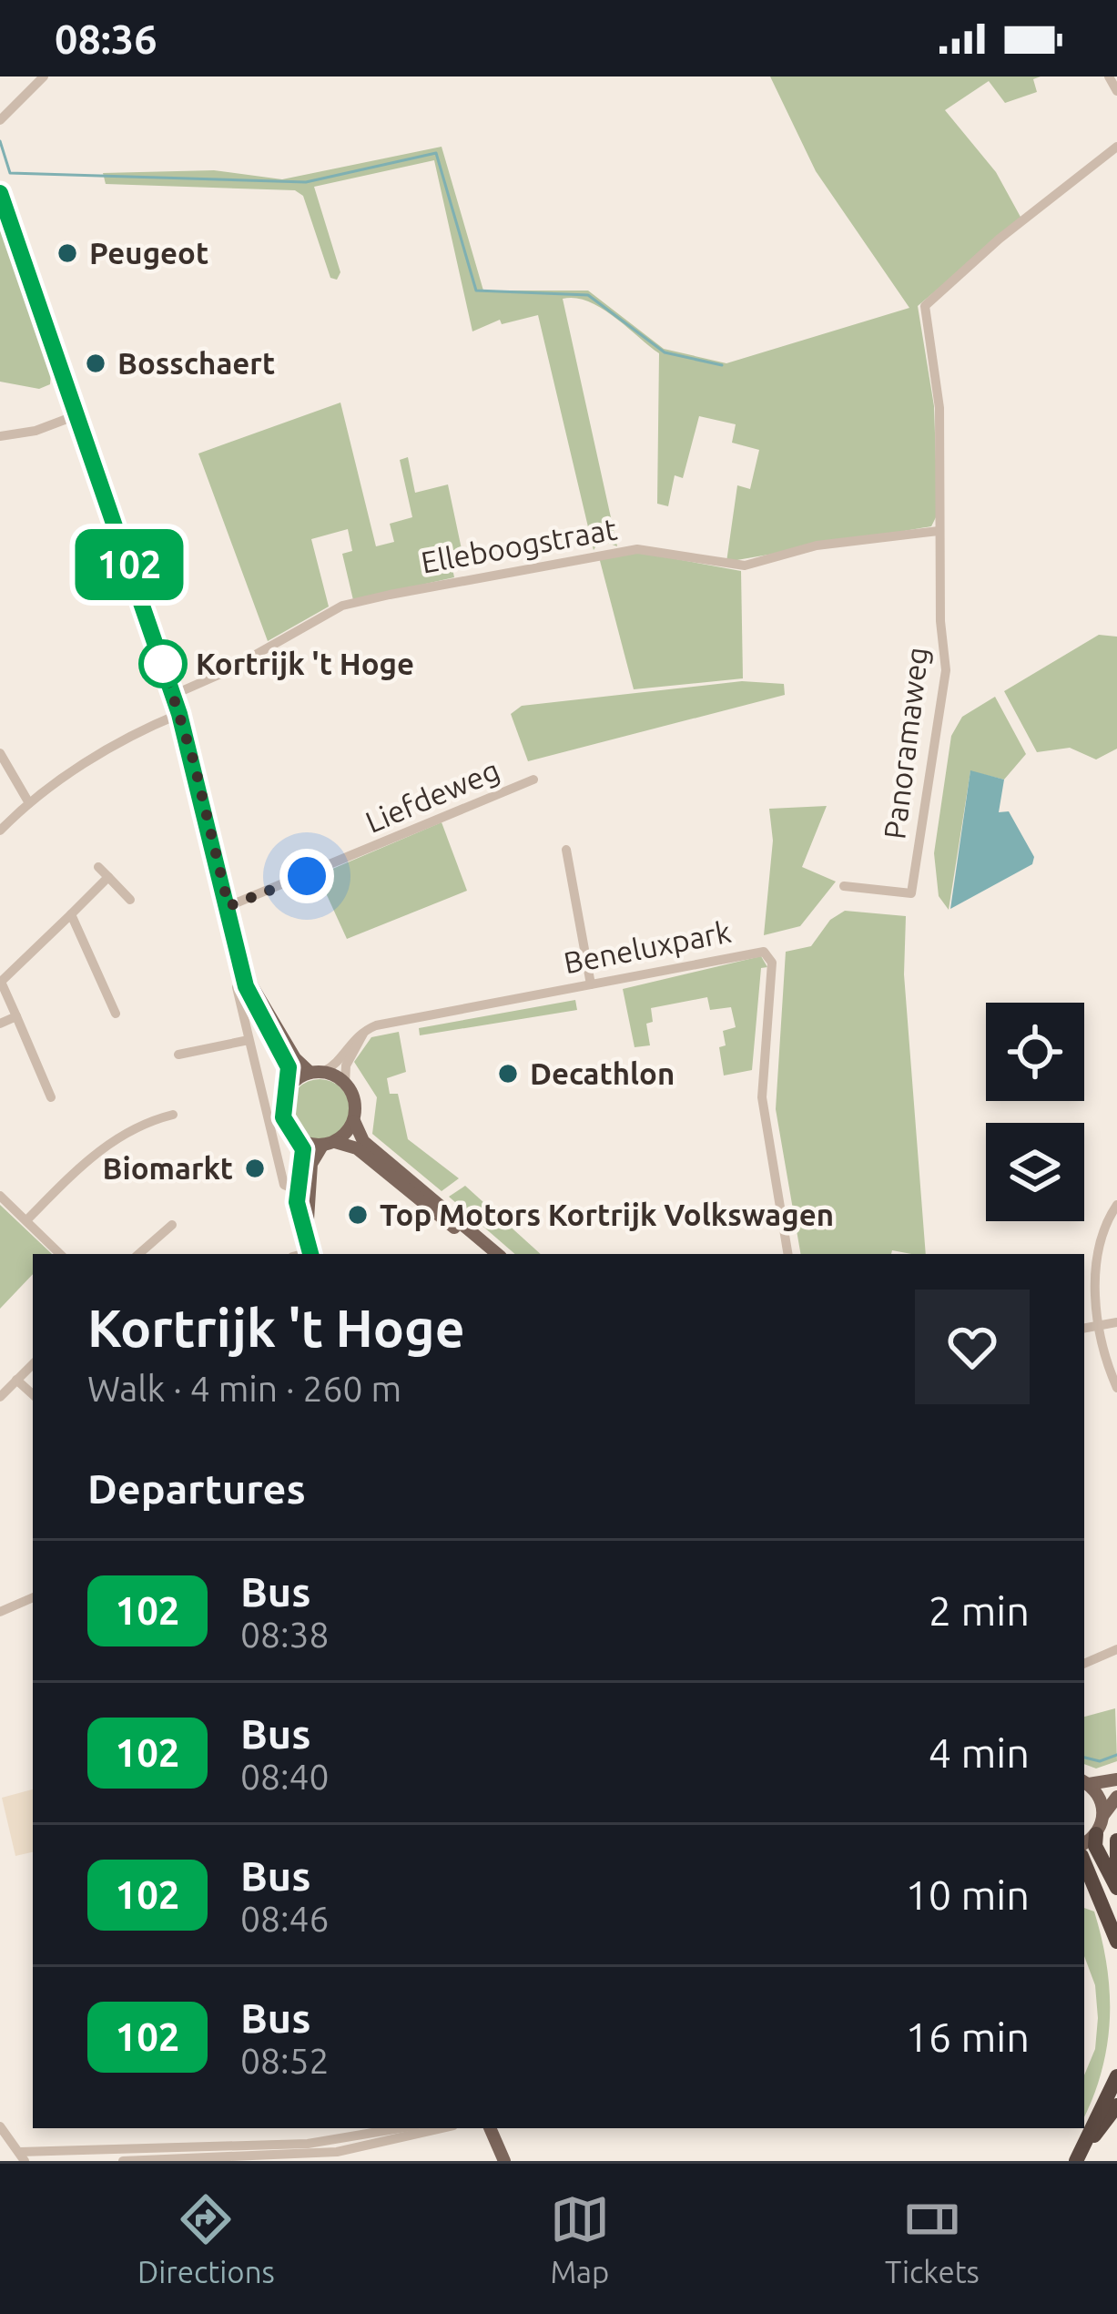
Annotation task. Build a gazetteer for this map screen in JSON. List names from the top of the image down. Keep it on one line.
{"streets":{"street":["Elleboogstraat","Panoramaweg","Liefdeweg","Beneluxpark"]},"crossings":[["Elleboogstraat","Panoramaweg"]],"places":["Peugeot","Bosschaert","Kortrijk 't Hoge","Decathlon","Biomarkt","Top Motors Kortrijk Volkswagen"],"lines":["bus line 102"],"page":{"status":"08:36","on_map":"102","heading":[["Kortrijk 't Hoge","Walk · 4 min · 260 m"],"Departures"],"list":[{"mark":"102","name":"Bus","note":"08:38","value":"2 min"},{"mark":"102","name":"Bus","note":"08:40","value":"4 min"},{"mark":"102","name":"Bus","note":"08:46","value":"10 min"},{"mark":"102","name":"Bus","note":"08:52","value":"16 min"}],"tabs":["Directions","Map","Tickets"]}}
